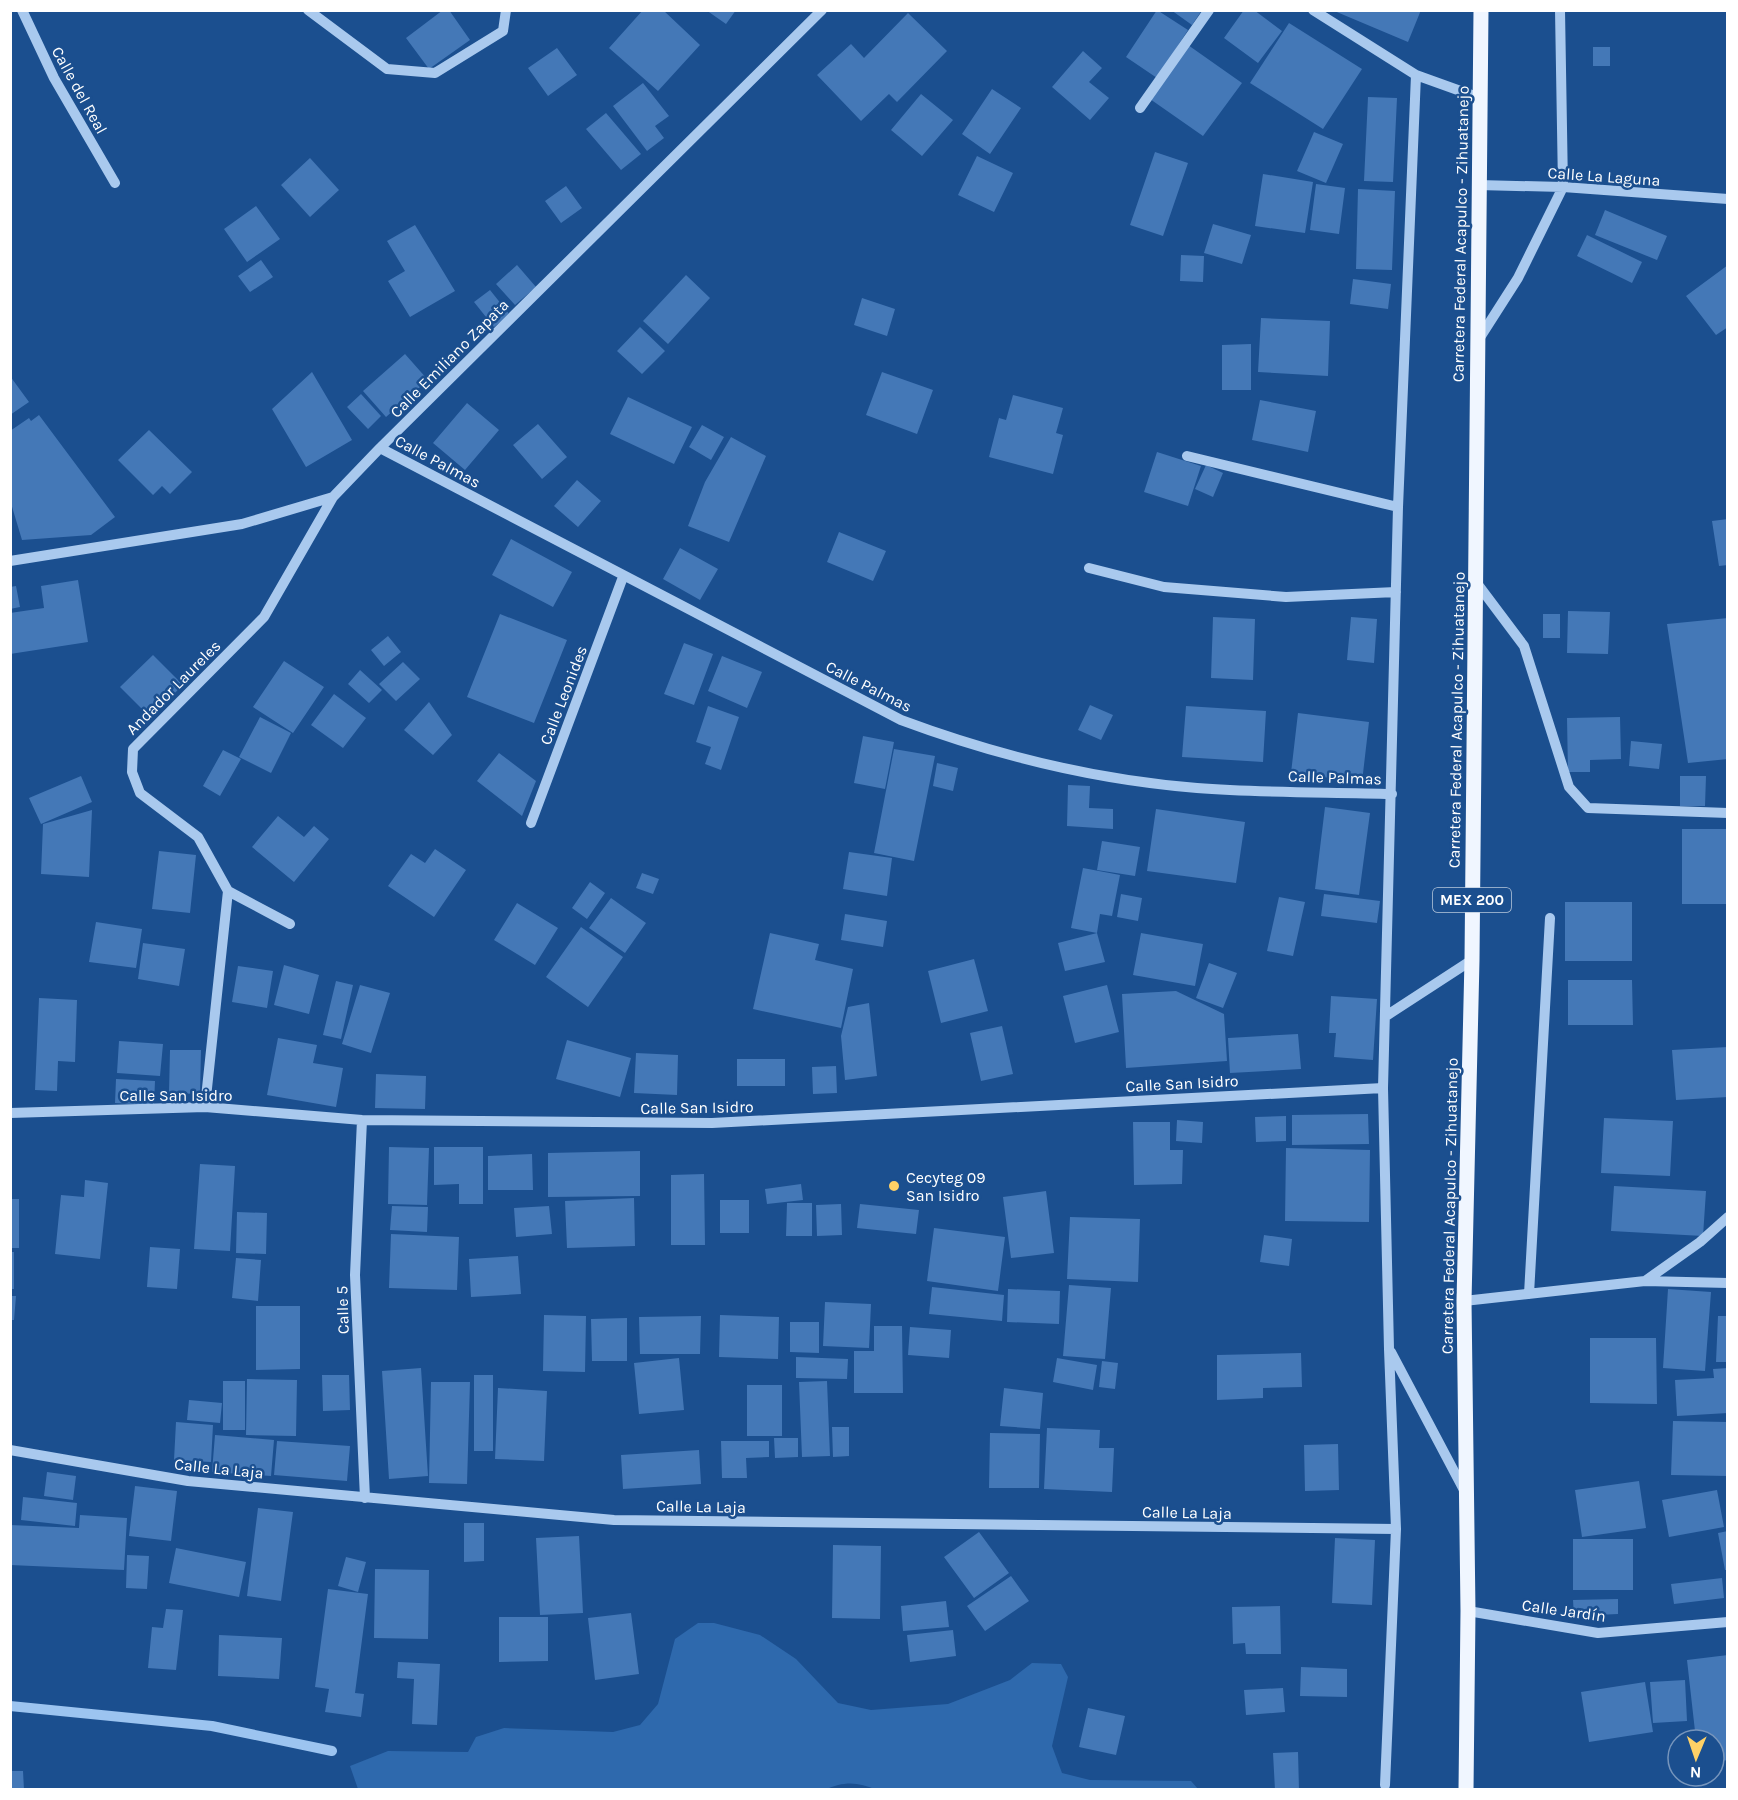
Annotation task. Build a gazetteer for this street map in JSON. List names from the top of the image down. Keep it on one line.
{"streets":{"main road":["Carretera Federal Acapulco - Zihuatanejo","MEX 200"],"street":["Calle del Real","Calle La Laguna","Calle Emiliano Zapata","Calle Palmas","Andador Laureles","Calle Leonides","Calle San Isidro","Calle 5","Calle La Laja","Calle Jardín"]},"crossings":[["Calle La Laguna","Carretera Federal Acapulco - Zihuatanejo"],["Carretera Federal Acapulco - Zihuatanejo","Calle Jardín"],["Calle Emiliano Zapata","Calle Palmas"],["Calle Emiliano Zapata","Andador Laureles"],["Calle Palmas","Calle Leonides"],["Calle San Isidro","Calle 5"],["Calle 5","Calle La Laja"]],"places":["Cecyteg 09 San Isidro"],"north":"bottom"}
